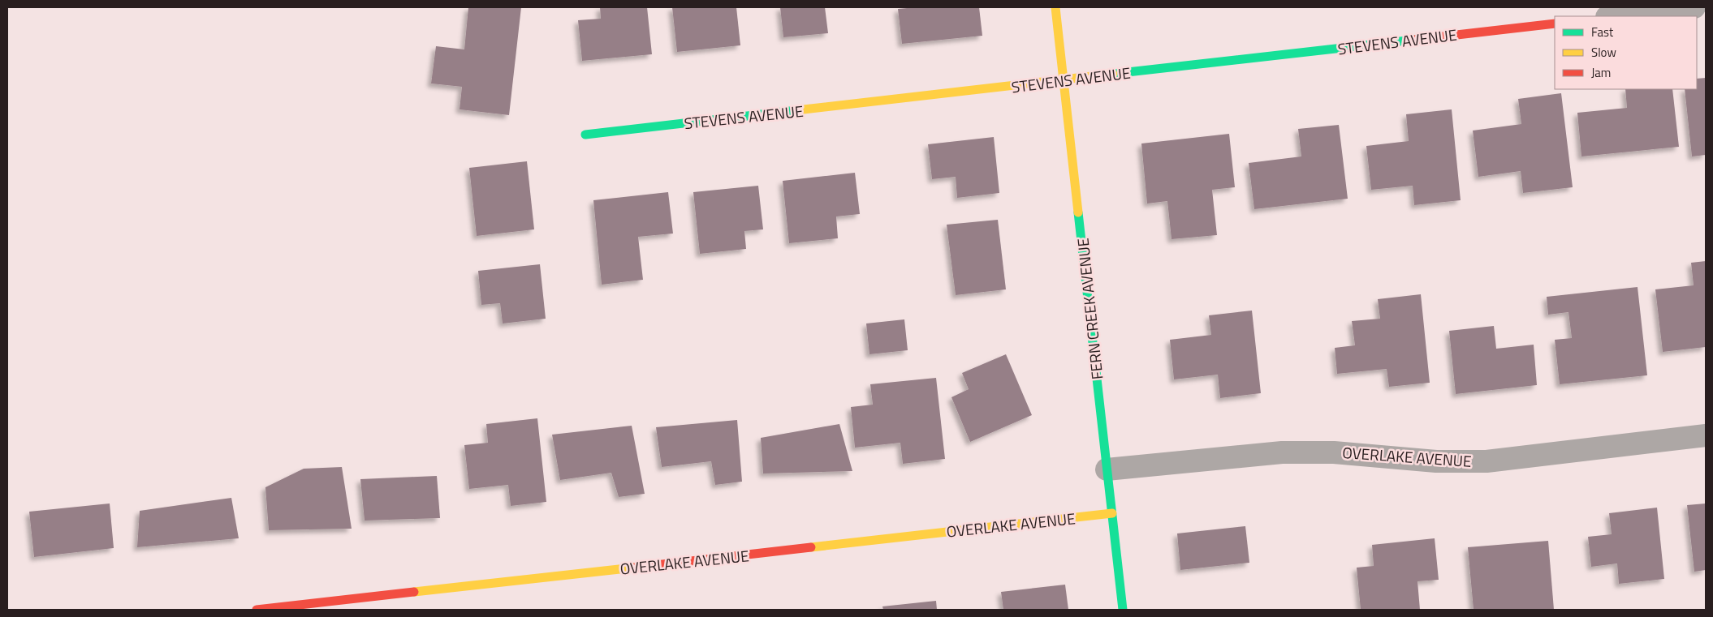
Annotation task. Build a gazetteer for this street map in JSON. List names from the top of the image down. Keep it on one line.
{"streets":{"street":["STEVENS AVENUE","FERN CREEK AVENUE","OVERLAKE AVENUE"]},"crossings":[["STEVENS AVENUE","FERN CREEK AVENUE"],["FERN CREEK AVENUE","OVERLAKE AVENUE"]],"legend":["Fast","Slow","Jam"]}
